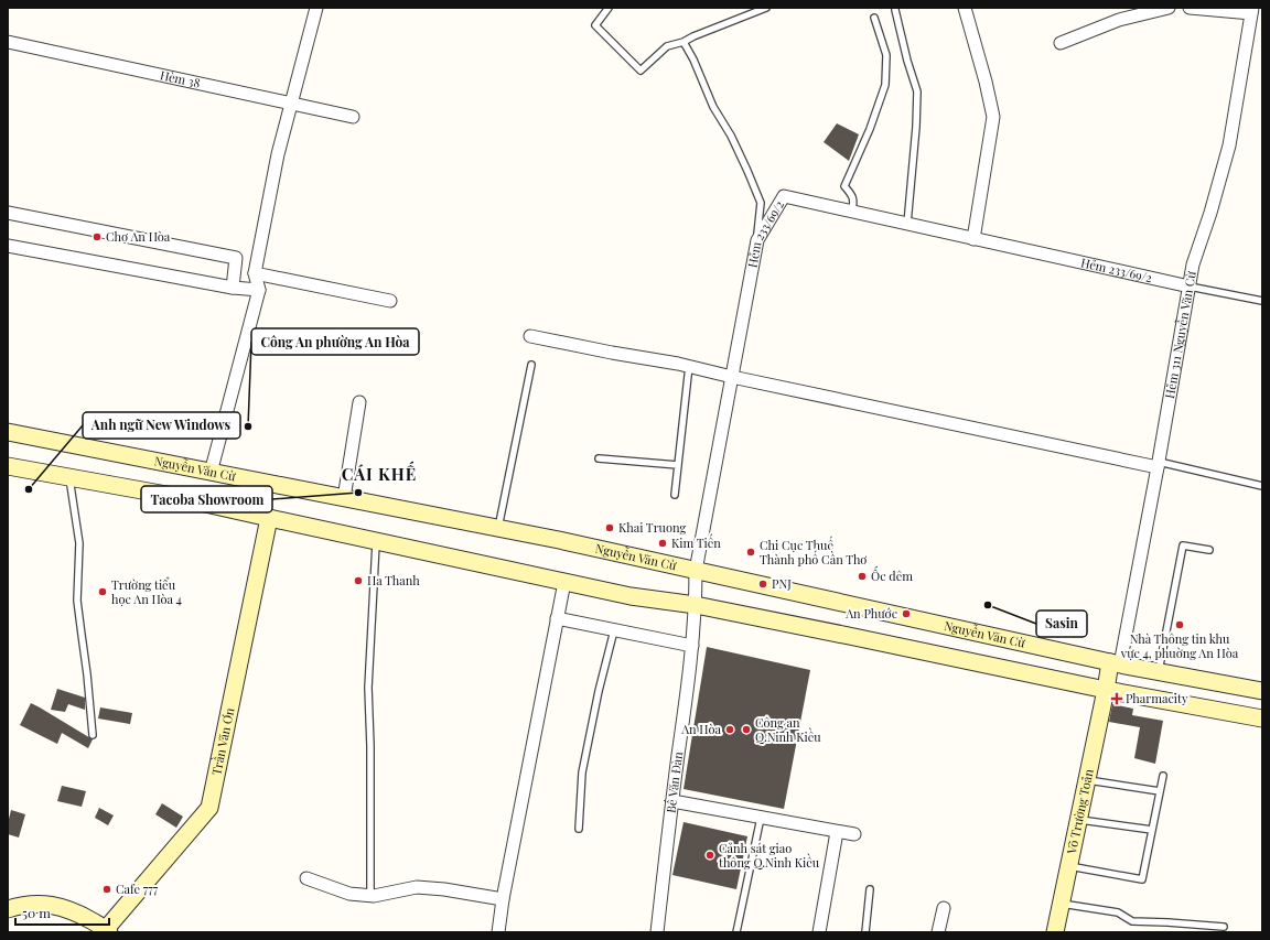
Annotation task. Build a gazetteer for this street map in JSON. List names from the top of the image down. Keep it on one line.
{"streets":{"main road":["Nguyễn Văn Cừ","Trần Văn Ơn","Võ Trường Toản"],"street":["Hèm 38","Hẻm 233/69/2","Hẻm 311 Nguyễn Văn Cừ","Bế Văn Đàn"]},"crossings":[["Hẻm 233/69/2","Hẻm 311 Nguyễn Văn Cừ"],["Hẻm 233/69/2","Nguyễn Văn Cừ"],["Hẻm 233/69/2","Bế Văn Đàn"],["Hẻm 311 Nguyễn Văn Cừ","Nguyễn Văn Cừ"],["Hẻm 311 Nguyễn Văn Cừ","Võ Trường Toản"],["Nguyễn Văn Cừ","Võ Trường Toản"]],"districts":["CÁI KHẾ"],"places":{"other":["Chợ An Hòa","Công An phường An Hòa","Anh ngữ New Windows","Tacoba Showroom","Khai Truong","Kim Tiến","Chi Cục Thuế Thành phố Cần Thơ","Ốc đêm","Ha Thanh","PNJ","Trường tiểu học An Hòa 4","Sasin","An Phước","Nhà Thông tin khu vực 4, phuờng An Hòa","An Hòa","Công an Q.Ninh Kiều","Cảnh sát giao thông Q.Ninh Kiều","Cafe 777"],"health":["Pharmacity"]},"scale_bar":"50 m"}
